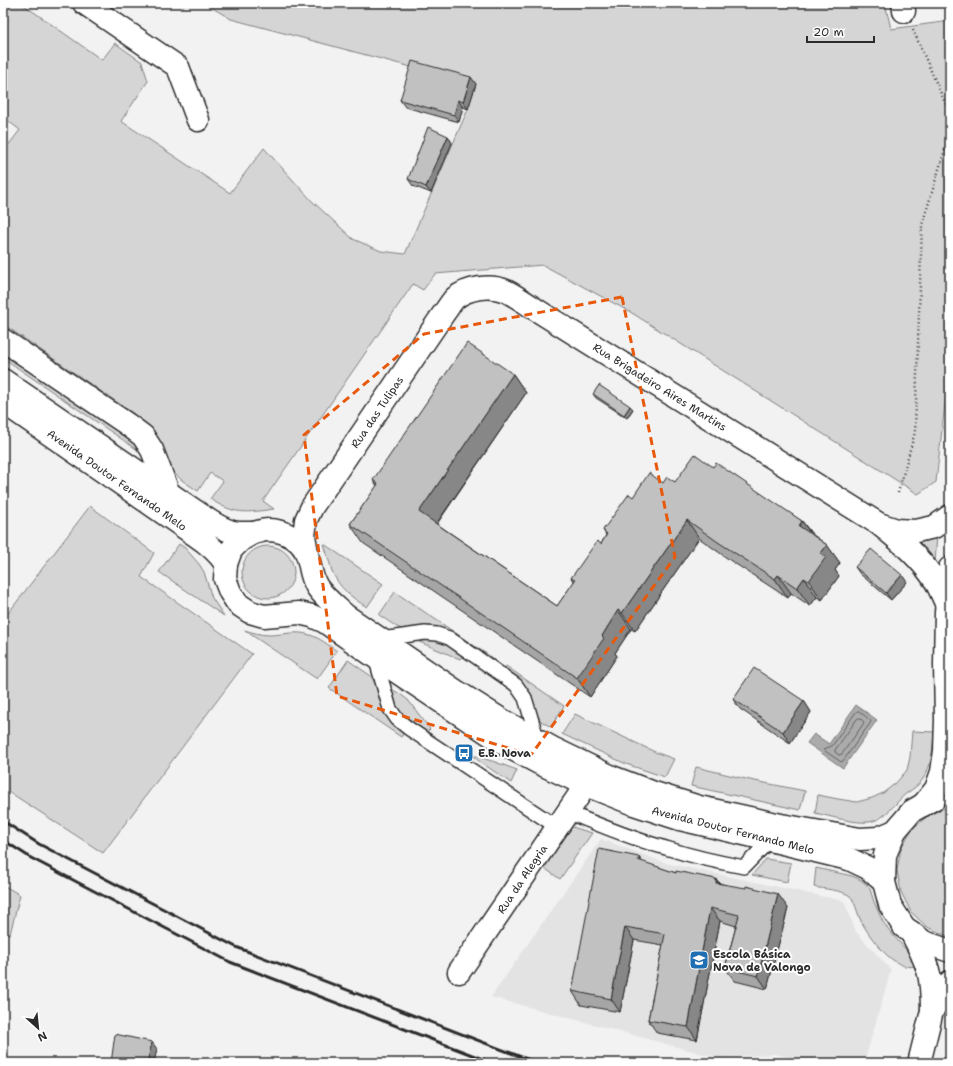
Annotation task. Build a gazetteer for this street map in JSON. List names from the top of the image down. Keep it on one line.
{"streets":{"street":["Rua Brigadeiro Aires Martins","Rua das Tulipas","Avenida Doutor Fernando Melo","Rua da Alegria"]},"crossings":[["Rua Brigadeiro Aires Martins","Rua das Tulipas"],["Avenida Doutor Fernando Melo","Rua da Alegria"]],"places":{"bus stop":["E.B. Nova"],"school or university":["Escola Básica Nova de Valongo"]},"scale_bar":"20 m","north":"bottom right"}
